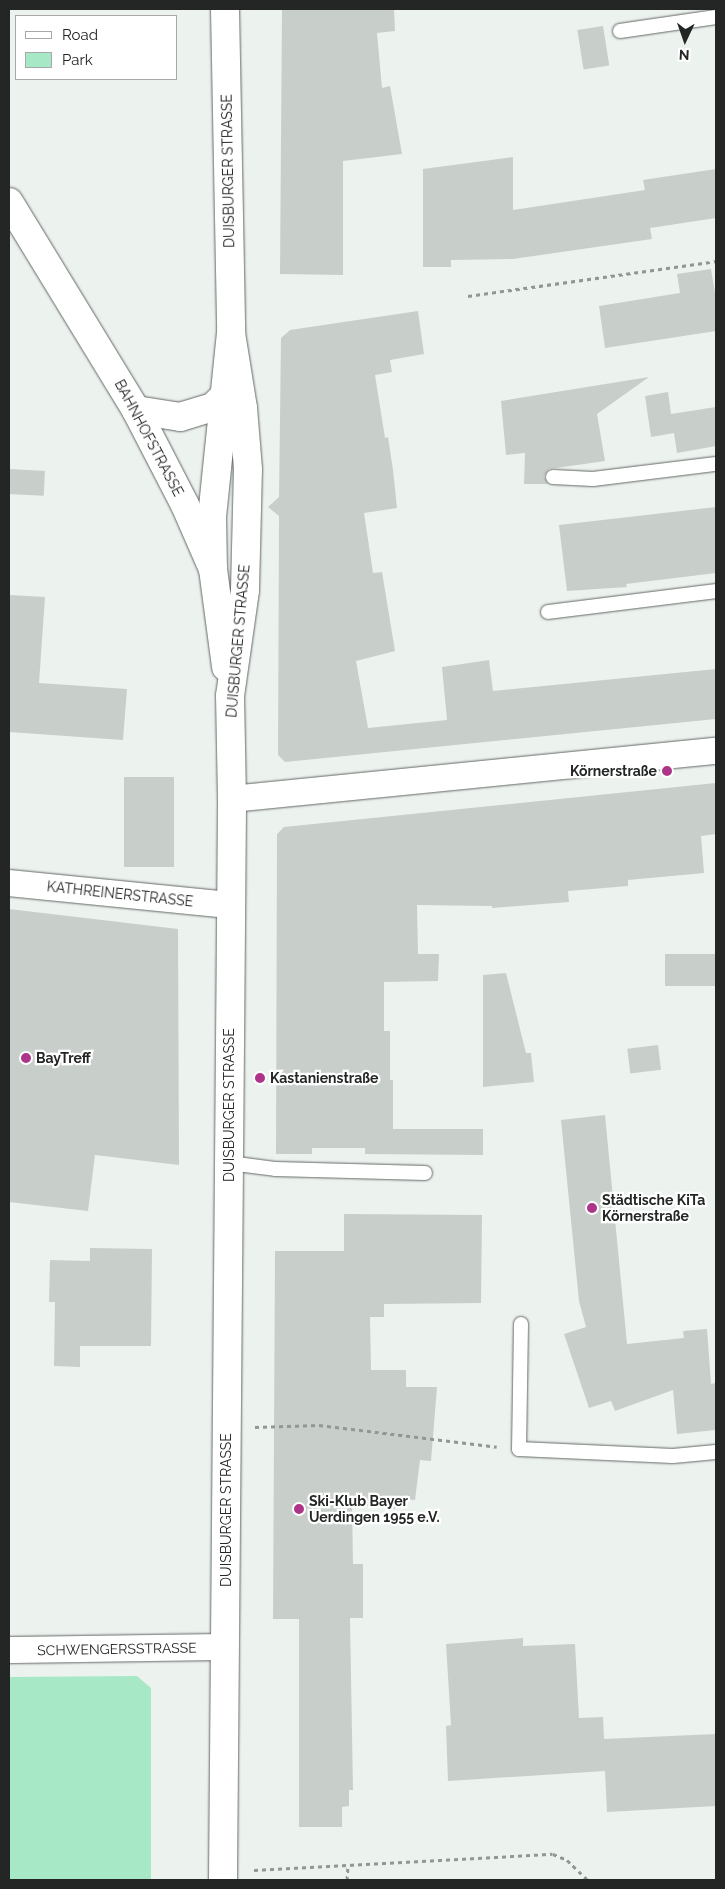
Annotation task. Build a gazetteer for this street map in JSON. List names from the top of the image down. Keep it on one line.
{"streets":{"main road":["DUISBURGER STRASSE","BAHNHOFSTRASSE"],"street":["KATHREINERSTRASSE","SCHWENGERSSTRASSE"]},"crossings":[["DUISBURGER STRASSE","BAHNHOFSTRASSE"],["DUISBURGER STRASSE","KATHREINERSTRASSE"],["DUISBURGER STRASSE","SCHWENGERSSTRASSE"]],"places":["Körnerstraße","BayTreff","Kastanienstraße","Städtische KiTa Körnerstraße","Ski-Klub Bayer Uerdingen 1955 e.V."],"legend":["Road","Park"],"north":"bottom"}
